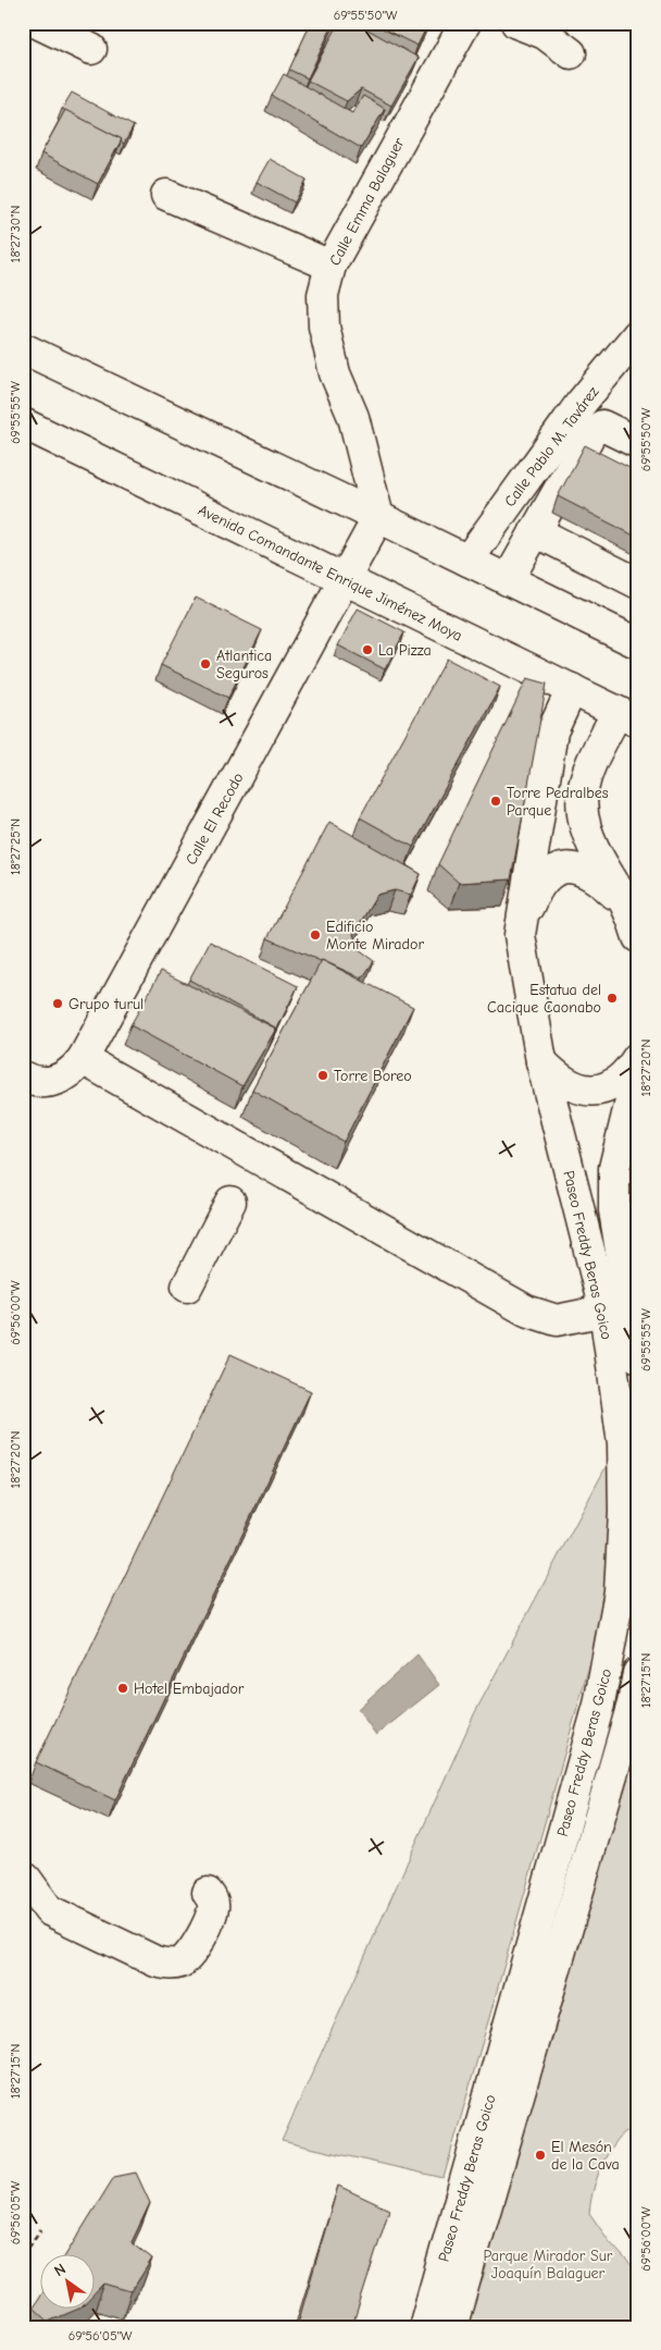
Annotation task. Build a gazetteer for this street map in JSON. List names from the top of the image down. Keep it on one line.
{"streets":{"street":["Calle Emma Balaguer","Calle Pablo M. Tavárez","Avenida Comandante Enrique Jiménez Moya","Calle El Recodo","Paseo Freddy Beras Goico"]},"crossings":[["Calle Emma Balaguer","Calle El Recodo"],["Avenida Comandante Enrique Jiménez Moya","Calle El Recodo"],["Avenida Comandante Enrique Jiménez Moya","Paseo Freddy Beras Goico"]],"parks":["Parque Mirador Sur Joaquín Balaguer"],"places":["La Pizza","Atlantica Seguros","Torre Pedralbes Parque","Edificio Monte Mirador","Estatua del Cacique Caonabo","Grupo turul","Torre Boreo","Hotel Embajador","El Mesón de la Cava"],"north":"top left","coordinates":["69°55'50\"W","18°27'30\"N","69°55'55\"W","18°27'25\"N","18°27'20\"N","69°56'00\"W","18°27'15\"N","69°56'05\"W"]}
